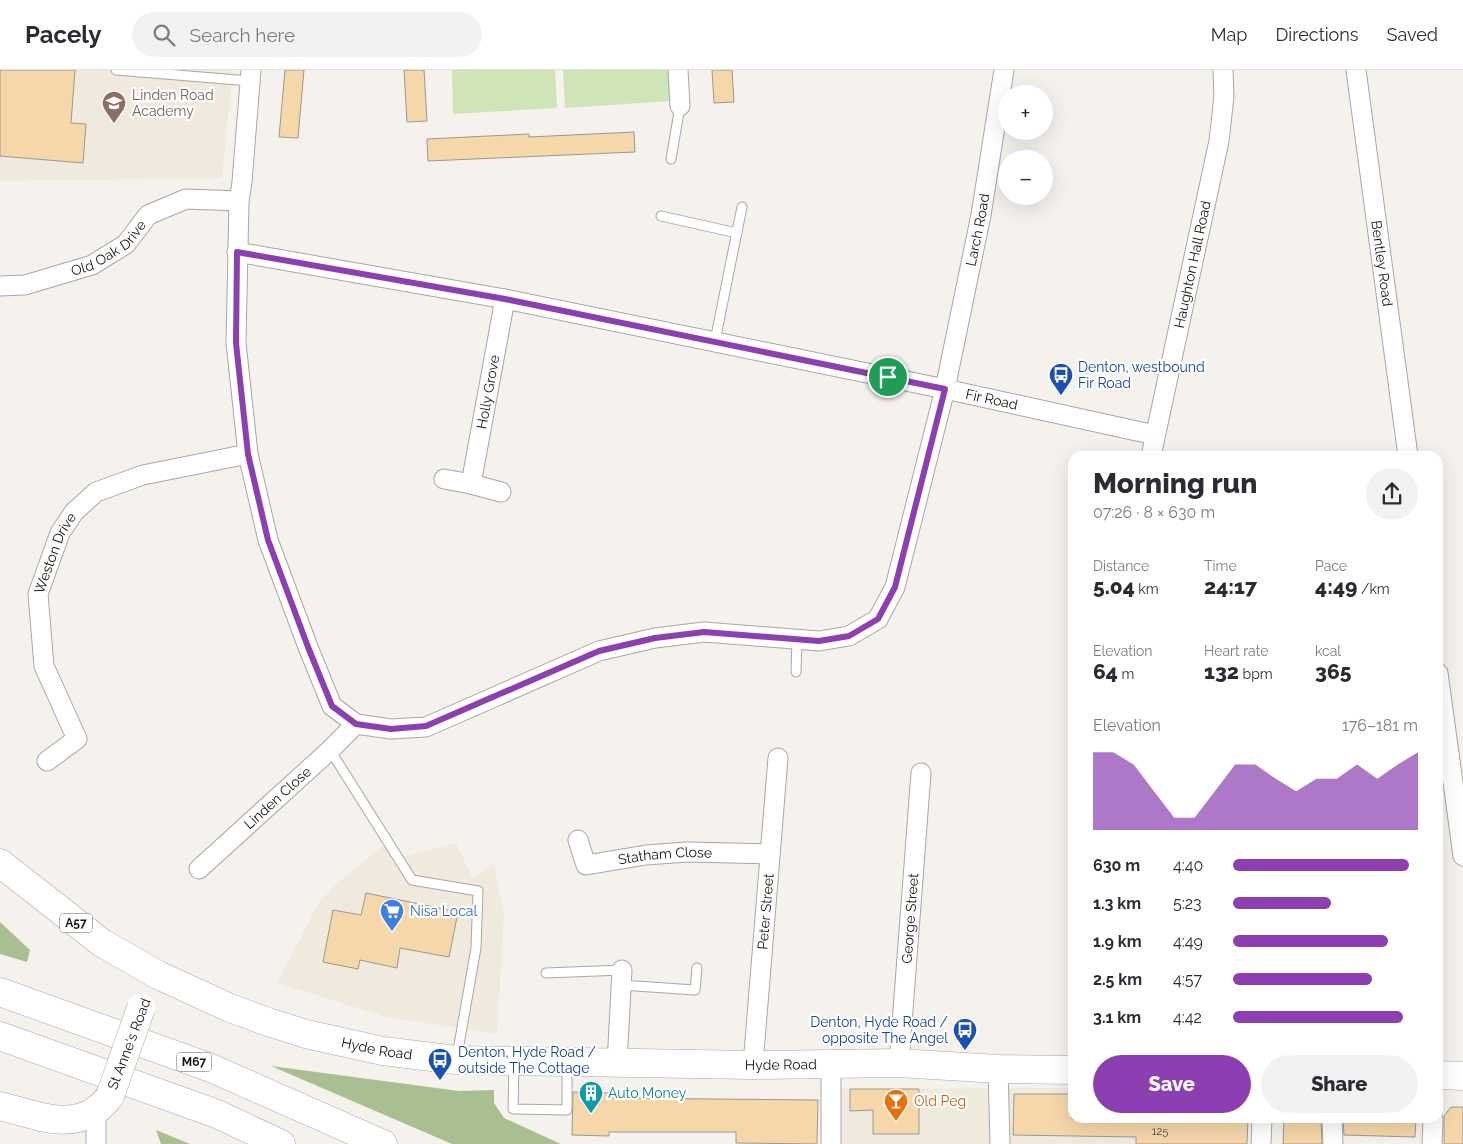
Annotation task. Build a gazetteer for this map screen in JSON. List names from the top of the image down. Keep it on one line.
{"streets":{"main road":["A57","St Anne's Road","Hyde Road","M67"],"street":["Larch Road","Old Oak Drive","Bentley Road","Haughton Hall Road","Holly Grove","Fir Road","Weston Drive","Linden Close","Statham Close","Peter Street","George Street"]},"crossings":[["Larch Road","Fir Road"],["Larch Road","Linden Close"],["Haughton Hall Road","Fir Road"],["Holly Grove","Fir Road"],["Statham Close","Peter Street"],["Peter Street","Hyde Road"],["George Street","Hyde Road"],["St Anne's Road","Hyde Road"]],"places":{"school or university":["Linden Road Academy"],"bus stop":["Denton, westbound Fir Road","Denton, Hyde Road / opposite The Angel","Denton, Hyde Road / outside The Cottage"],"supermarket":["Nisa Local"],"building":["Auto Money"],"bar":["Old Peg"]},"house_numbers":["125"],"page":{"header":"Pacely","search":"Search here","nav":["Map","Directions","Saved"],"map_buttons":["+","−"],"heading":["Morning run","07:26 · 8 × 630 m"],"stats":[["Distance","5.04 km"],["Time","24:17"],["Pace","4:49 /km"],["Elevation","64 m"],["Heart rate","132 bpm"],["kcal","365"]],"chart":["Elevation","176–181 m"],"list":[{"name":"630 m","note":"4:40"},{"name":"1.3 km","note":"5:23"},{"name":"1.9 km","note":"4:49"},{"name":"2.5 km","note":"4:57"},{"name":"3.1 km","note":"4:42"}],"buttons":["Save","Share"]}}
